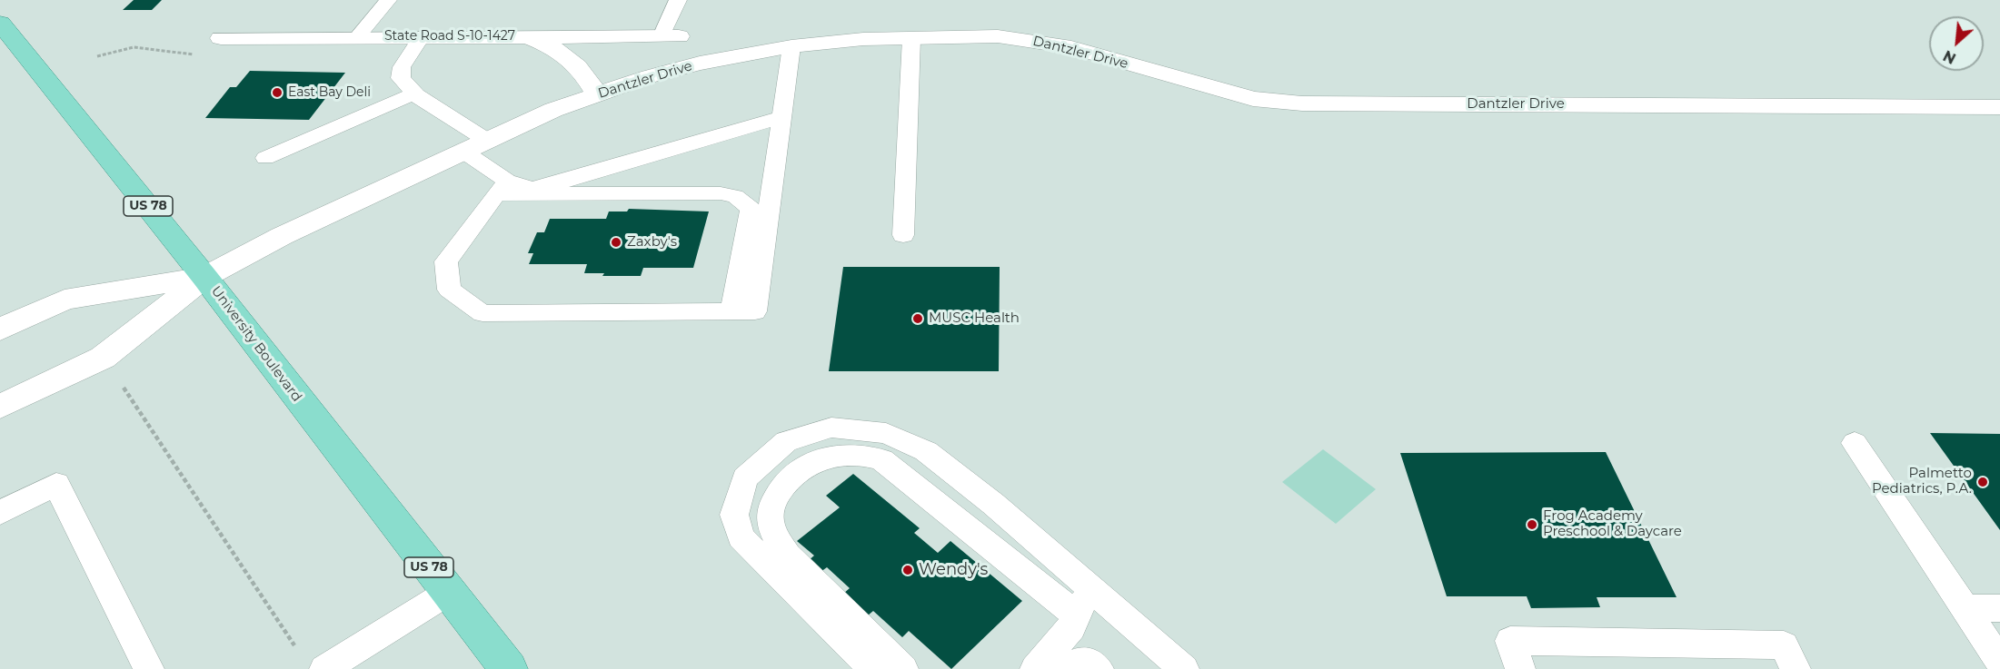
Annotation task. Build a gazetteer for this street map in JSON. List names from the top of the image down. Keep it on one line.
{"streets":{"main road":["US 78","University Boulevard"],"street":["State Road S-10-1427","Dantzler Drive"]},"crossings":[["Dantzler Drive","University Boulevard"]],"places":["East Bay Deli","Zaxby's","MUSC Health","Palmetto Pediatrics, P.A.","Frog Academy Preschool & Daycare","Wendy's"],"north":"bottom left"}
